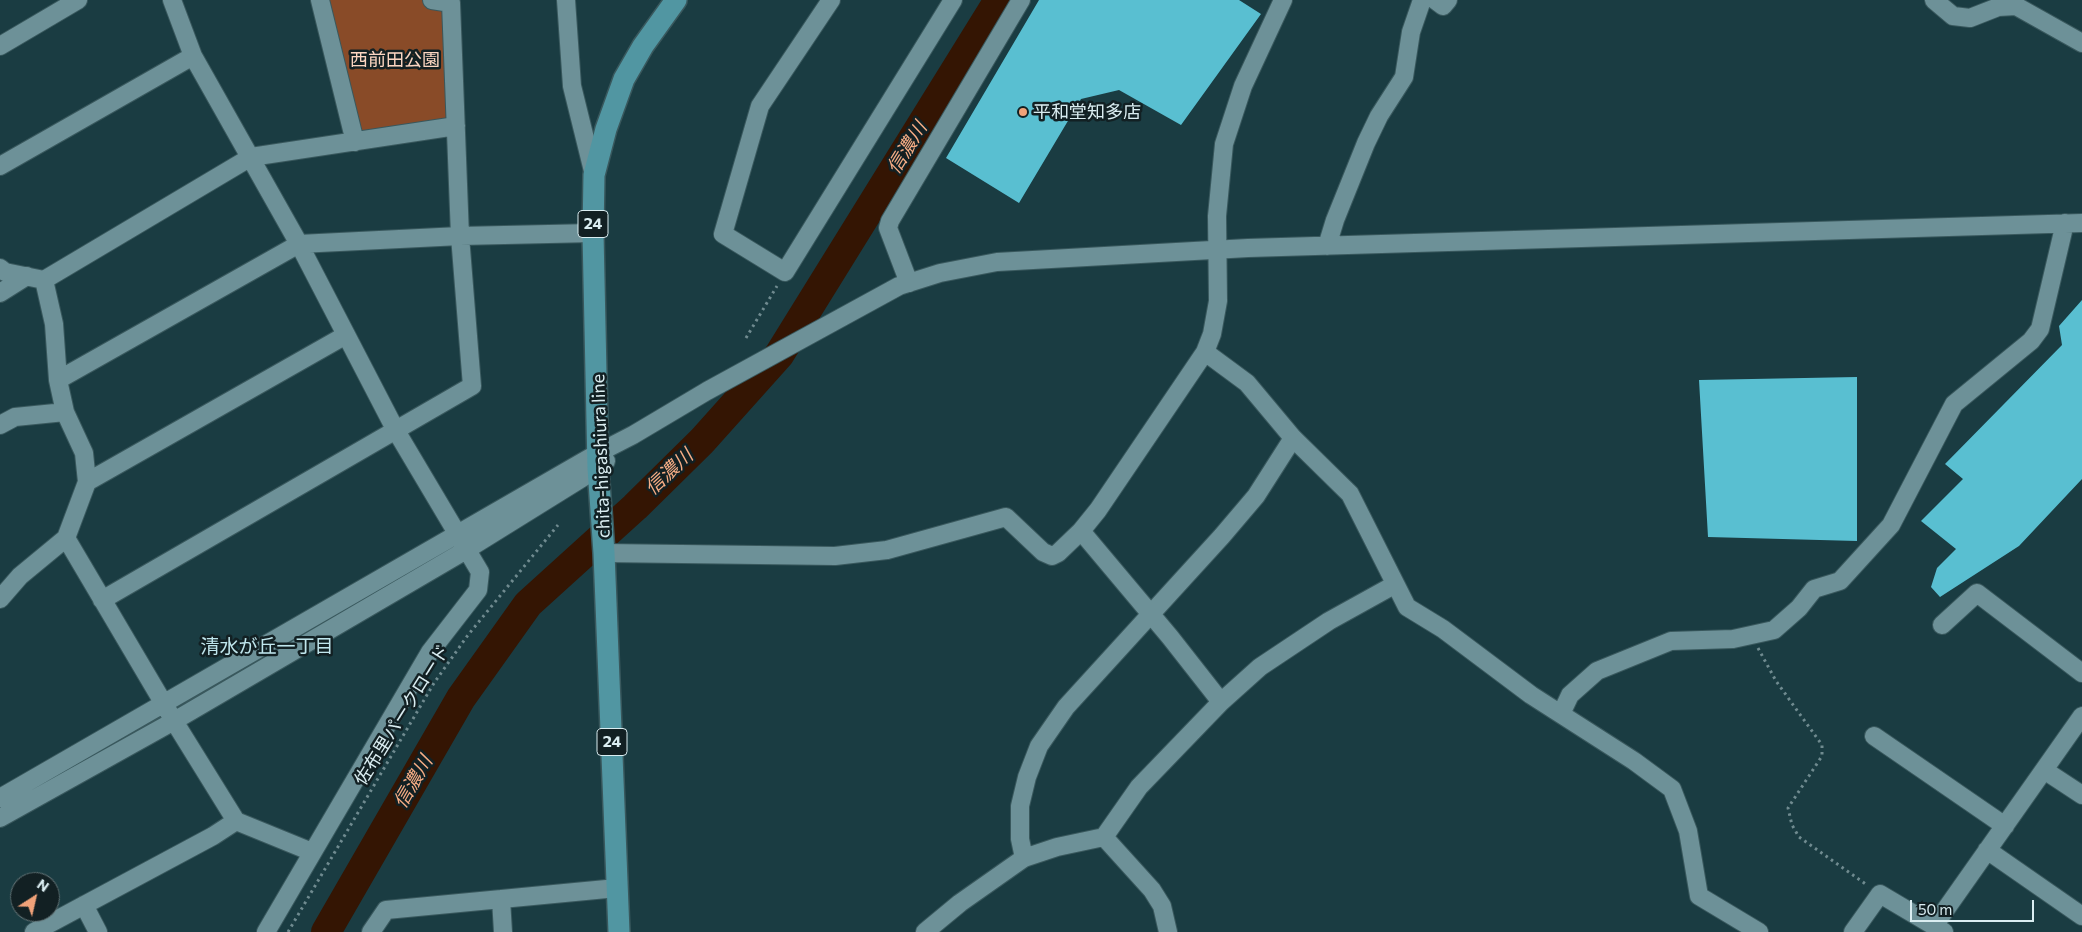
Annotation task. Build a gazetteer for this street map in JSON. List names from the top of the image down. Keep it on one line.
{"streets":{"main road":["24","chita-higashiura line"],"path":["佐布里パークロード"]},"districts":["清水が丘一丁目"],"water":["信濃川"],"parks":["西前田公園"],"places":["平和堂知多店"],"scale_bar":"50 m","north":"top right"}
